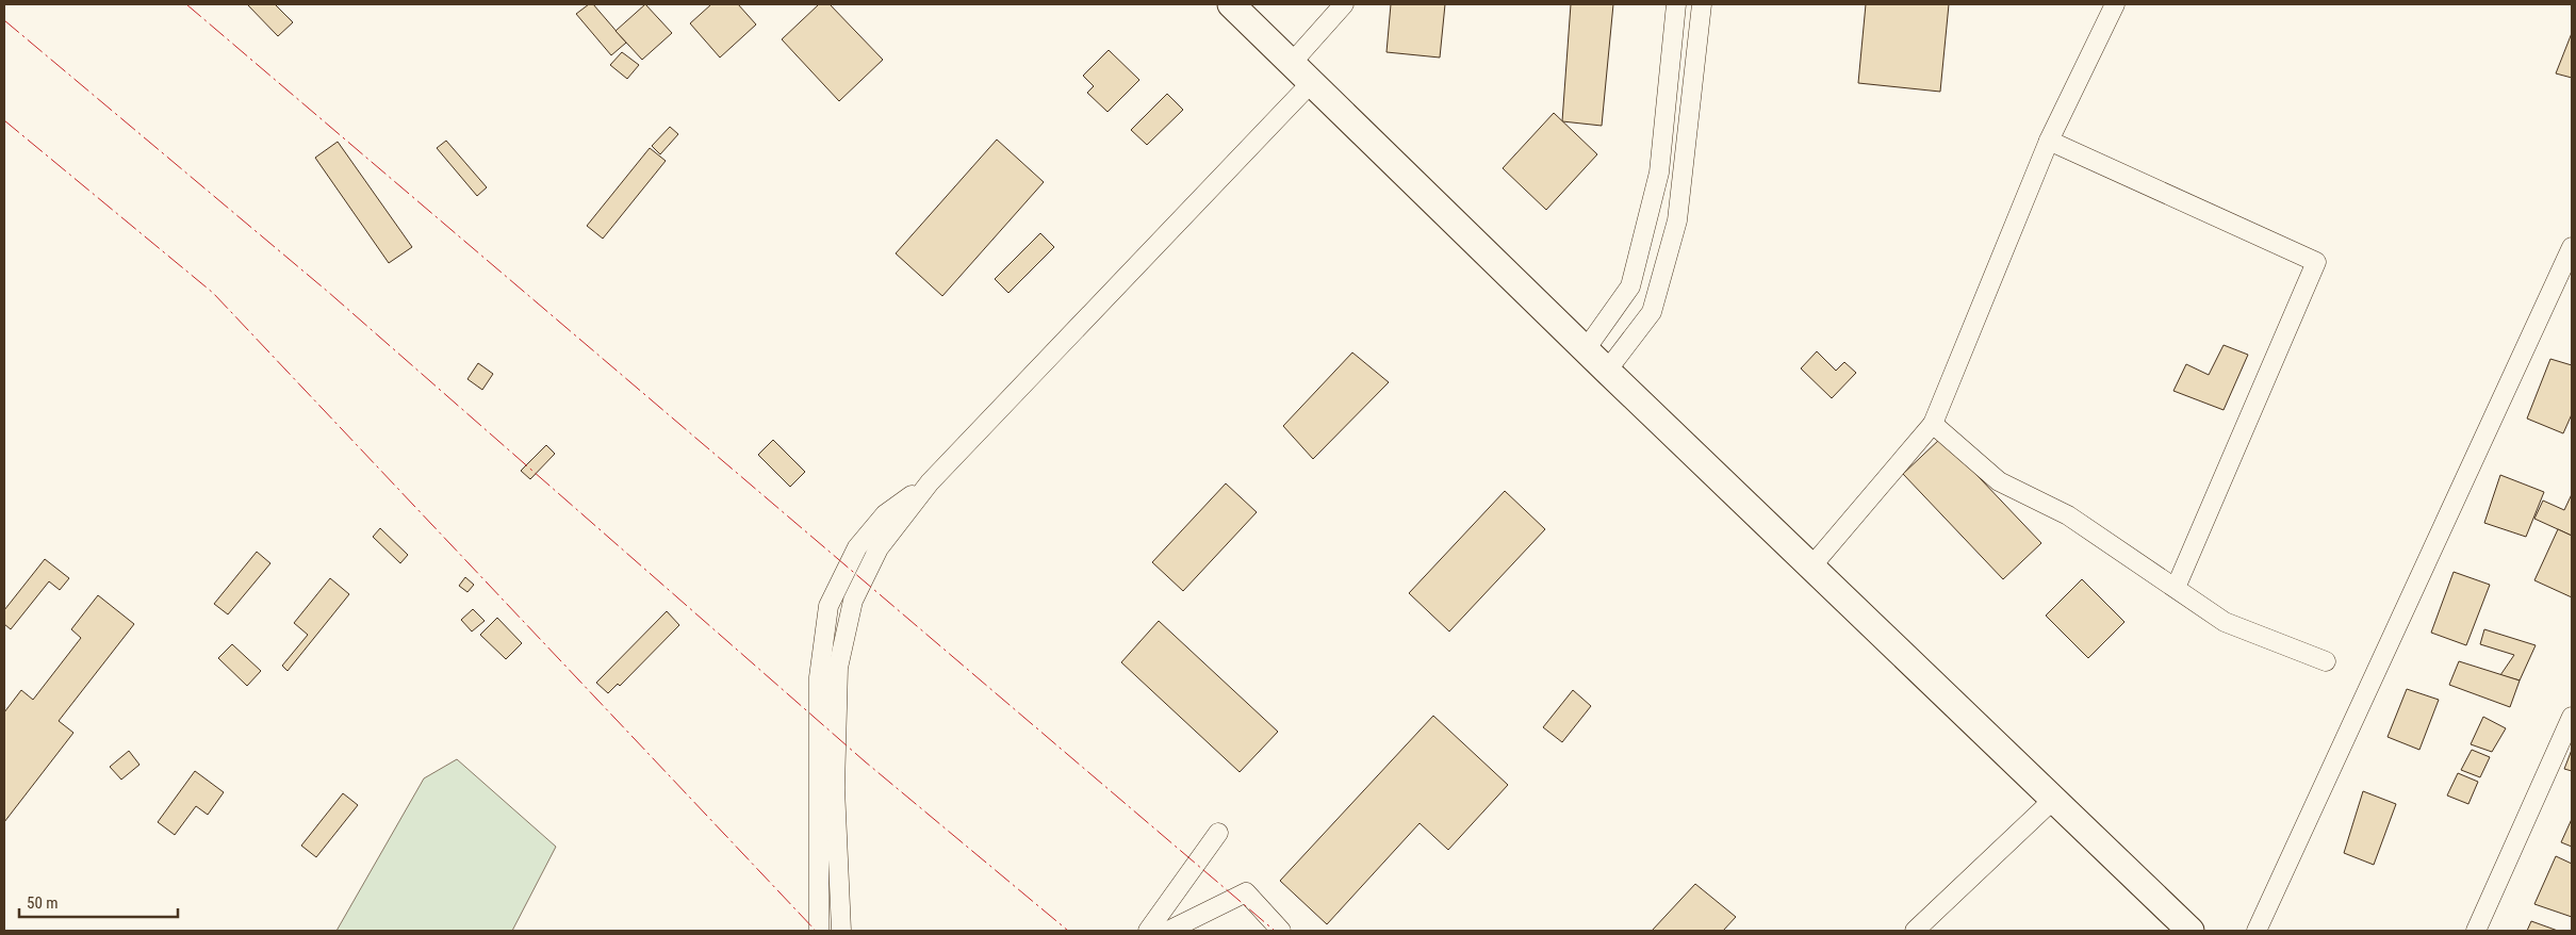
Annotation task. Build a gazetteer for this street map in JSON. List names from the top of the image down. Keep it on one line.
{"scale_bar":"50 m"}
